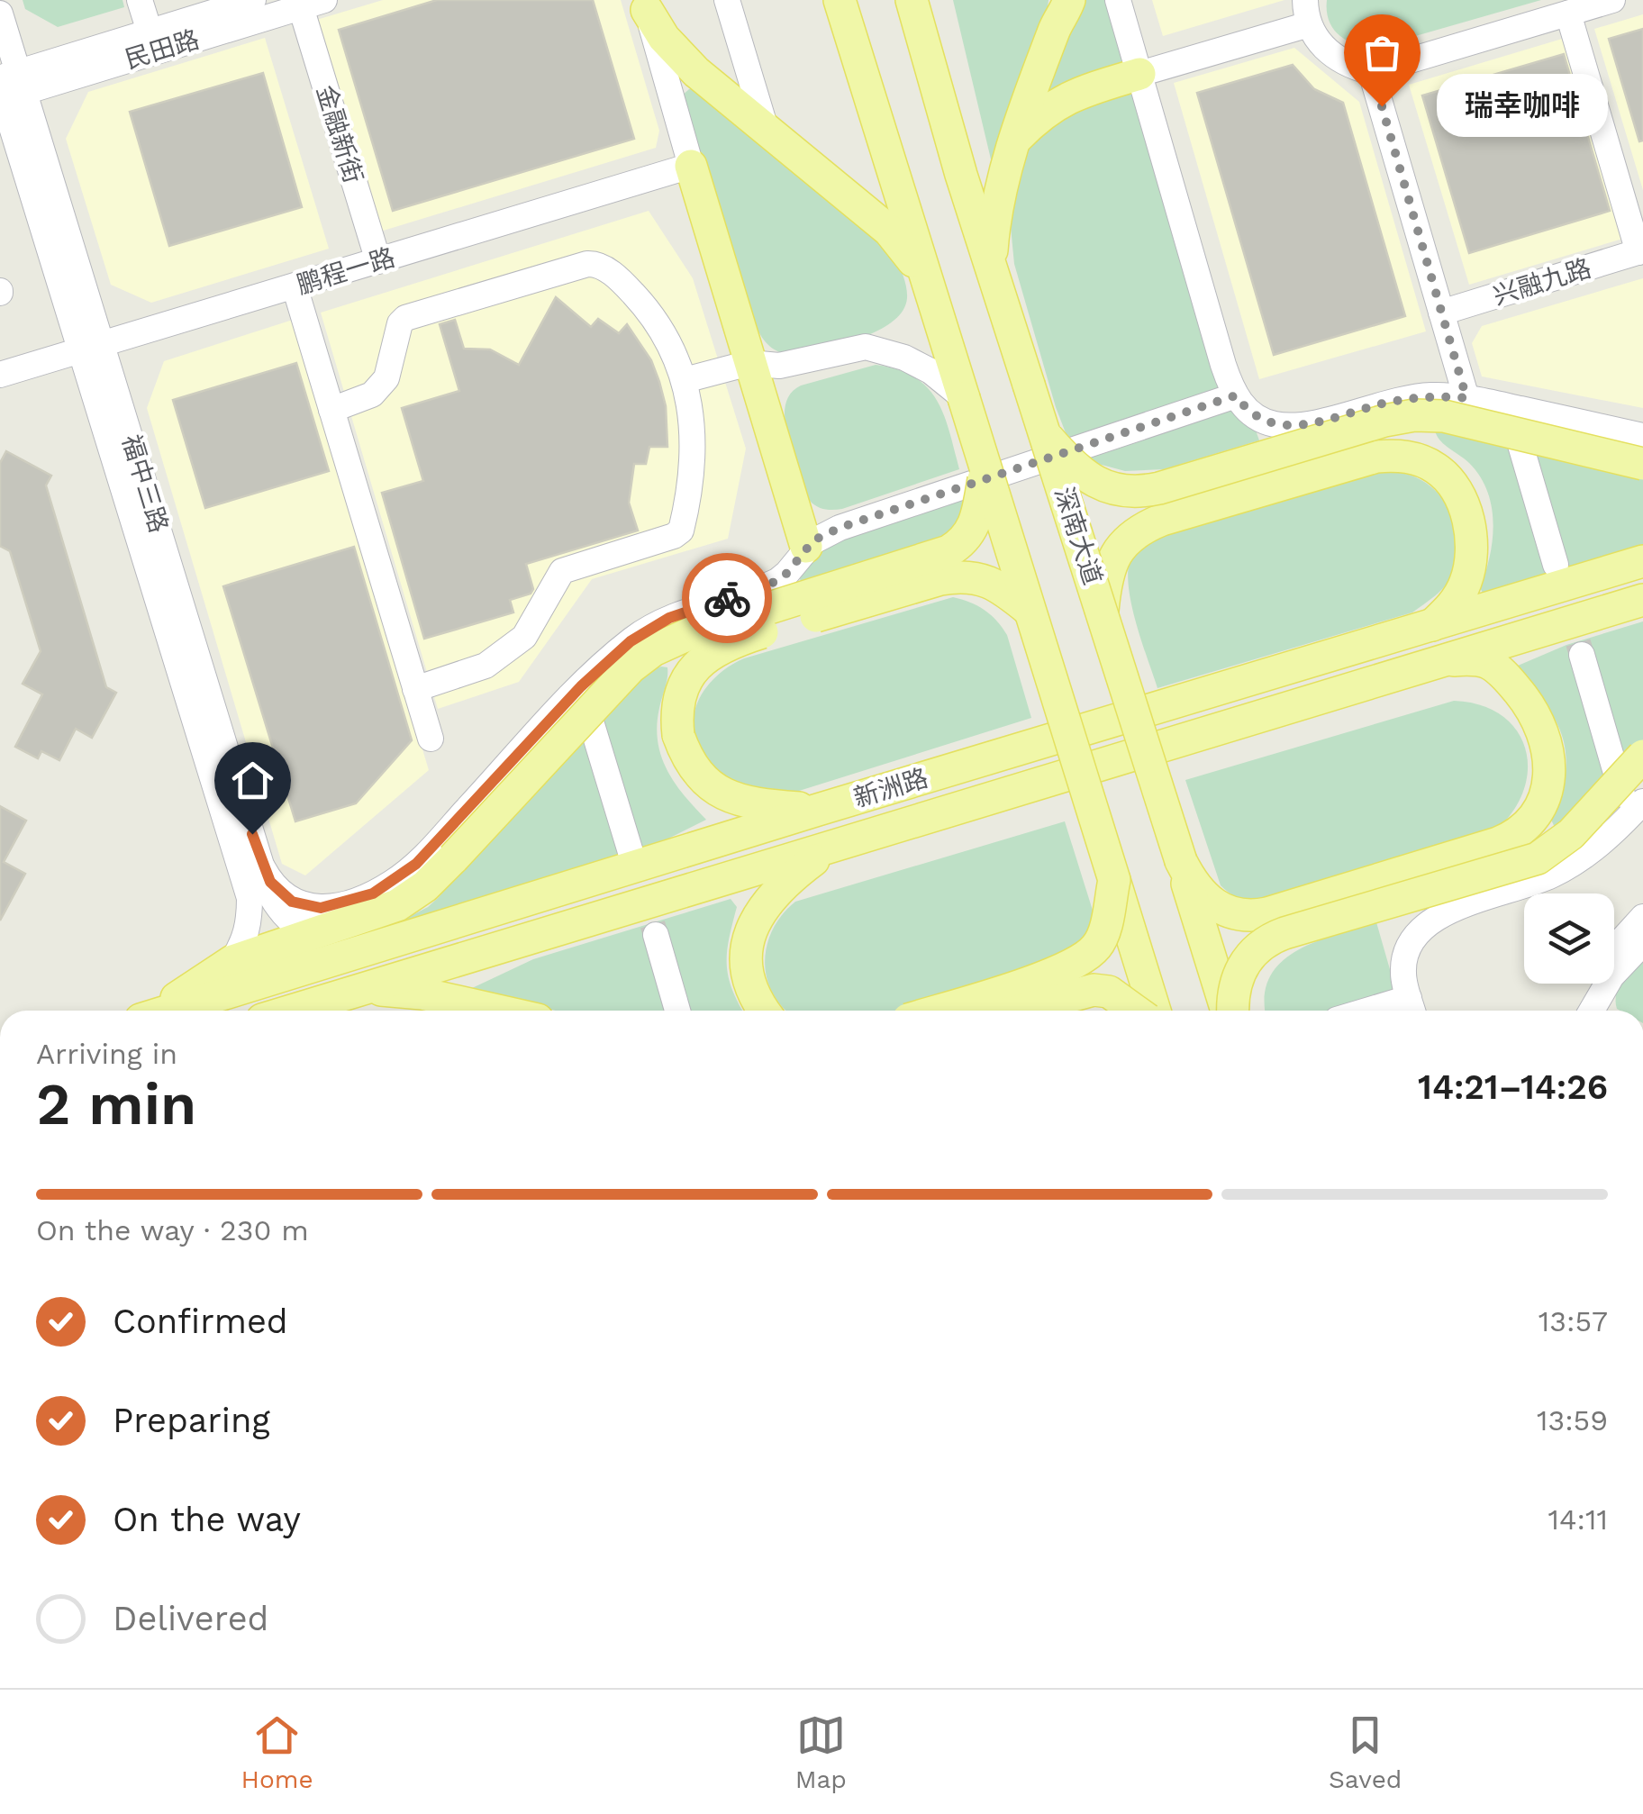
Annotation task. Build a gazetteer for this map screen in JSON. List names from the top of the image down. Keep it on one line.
{"streets":{"main road":["深南大道","新洲路"],"street":["民田路","金融新街","鹏程一路","兴融九路","福中三路"]},"crossings":[["民田路","金融新街"],["民田路","福中三路"],["金融新街","鹏程一路"],["鹏程一路","福中三路"]],"places":["瑞幸咖啡"],"page":{"bubble":"瑞幸咖啡","heading":["2 min","Arriving in","14:21–14:26"],"bar":"On the way · 230 m","list":[["Confirmed","13:57"],["Preparing","13:59"],["On the way","14:11"],"Delivered"],"tabs":["Home","Map","Saved"]}}
